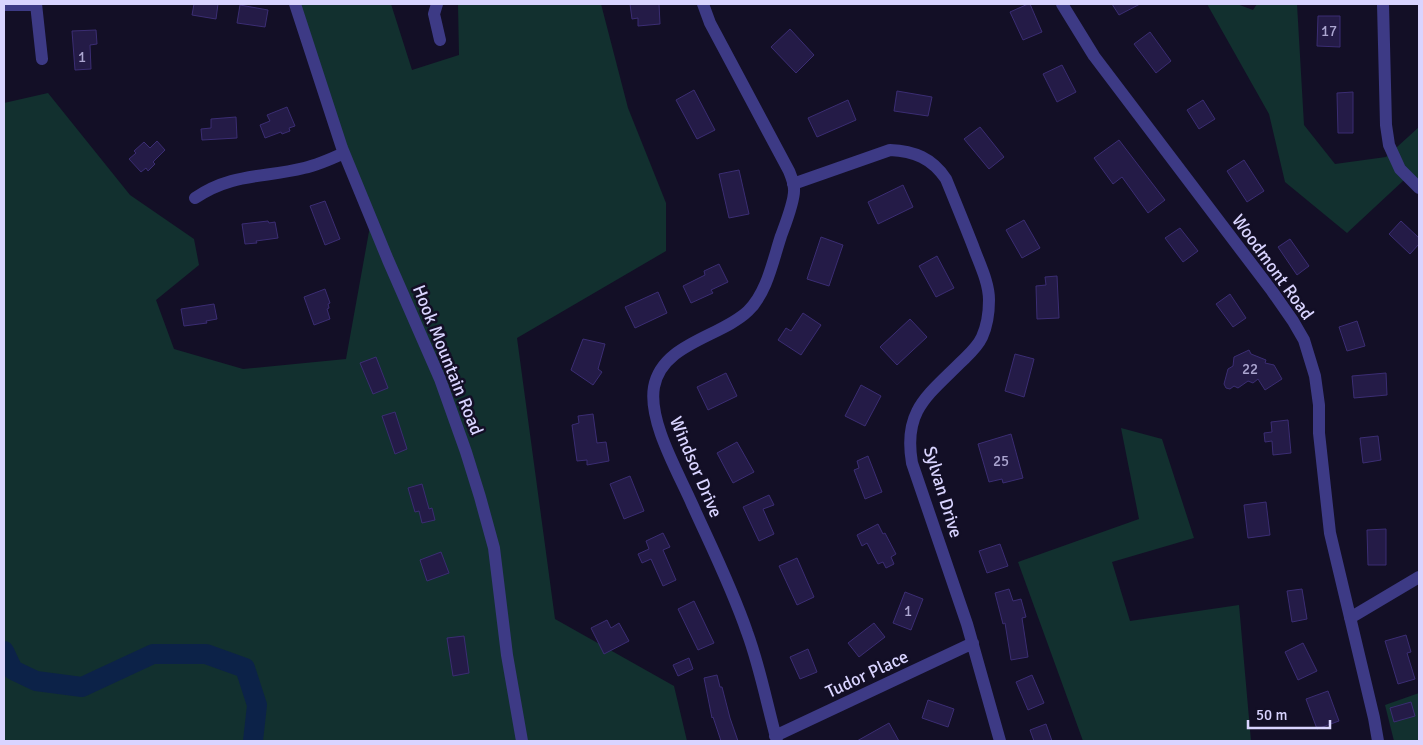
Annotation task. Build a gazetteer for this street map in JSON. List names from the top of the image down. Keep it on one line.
{"streets":{"street":["Woodmont Road","Hook Mountain Road","Windsor Drive","Sylvan Drive","Tudor Place"]},"crossings":[["Windsor Drive","Sylvan Drive"],["Windsor Drive","Tudor Place"],["Sylvan Drive","Tudor Place"]],"house_numbers":["17","1","22","25","1"],"scale_bar":"50 m"}
